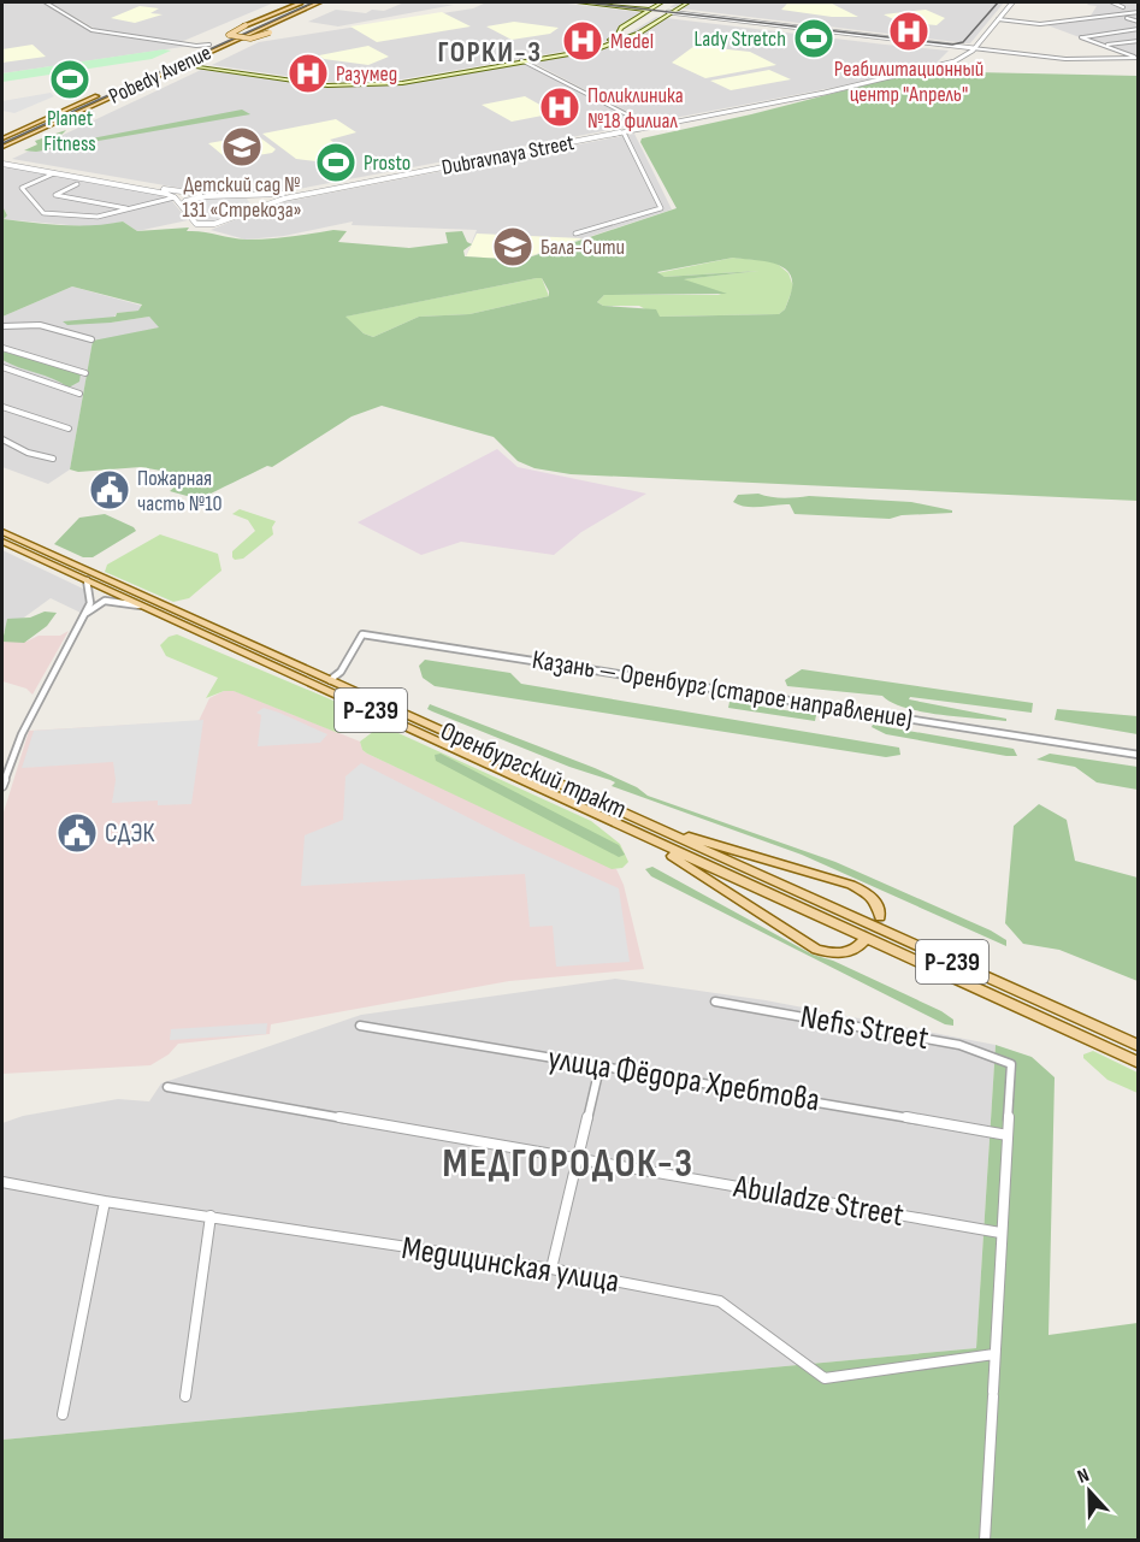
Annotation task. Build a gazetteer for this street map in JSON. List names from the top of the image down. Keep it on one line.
{"streets":{"main road":["Pobedy Avenue","Р-239","Оренбургский тракт"],"street":["Dubravnaya Street","Казань — Оренбург (старое направление)","Nefis Street","улица Фёдора Хребтова","Abuladze Street","Медицинская улица"]},"crossings":[["Казань — Оренбург (старое направление)","Оренбургский тракт"],["Р-239","Оренбургский тракт"]],"districts":["ГОРКИ-3","МЕДГОРОДОК-3"],"places":{"hospital":["Реабилитационный центр \"Апрель\"","Medel","Разумед","Поликлиника №18 филиал"],"sports":["Lady Stretch","Planet Fitness","Prosto"],"school or university":["Детский сад № 131 «Стрекоза»","Бала-Сити"],"public building":["Пожарная часть №10","СДЭК"]},"north":"top"}
